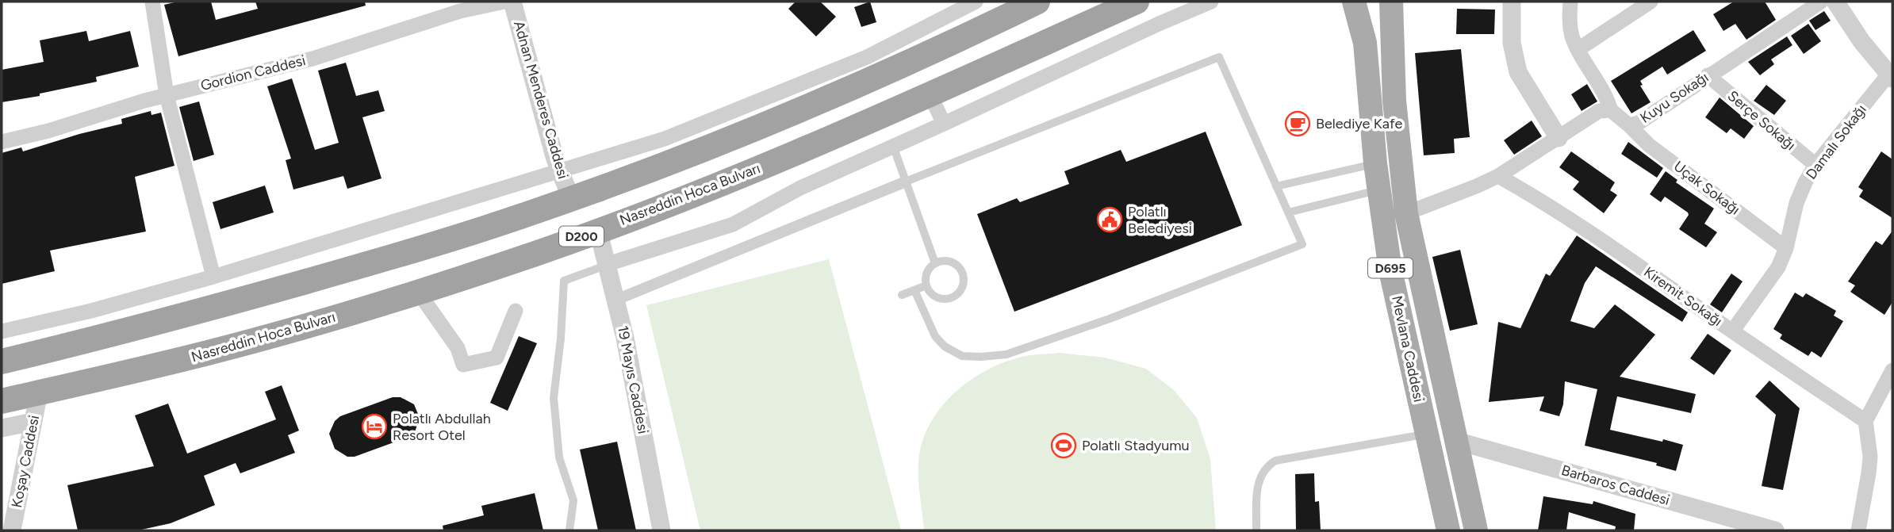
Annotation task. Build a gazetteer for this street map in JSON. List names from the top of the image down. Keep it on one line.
{"streets":{"highway":["Nasreddin Hoca Bulvarı","D200"],"main road":["D695","Mevlana Caddesi"],"street":["Gordion Caddesi","Kuyu Sokağı","Adnan Menderes Caddesi","Serçe Sokağı","Damalı Sokağı","Uçak Sokağı","Kiremit Sokağı","19 Mayıs Caddesi","Koşay Caddesi","Barbaros Caddesi"]},"crossings":[["Kuyu Sokağı","Serçe Sokağı"],["Kuyu Sokağı","Uçak Sokağı"],["Serçe Sokağı","Damalı Sokağı"],["Damalı Sokağı","Uçak Sokağı"],["Damalı Sokağı","Kiremit Sokağı"],["Nasreddin Hoca Bulvarı","19 Mayıs Caddesi"],["Nasreddin Hoca Bulvarı","Koşay Caddesi"],["Mevlana Caddesi","Barbaros Caddesi"]],"places":{"cafe":["Belediye Kafe"],"public building":["Polatlı Belediyesi"],"hotel":["Polatlı Abdullah Resort Otel"],"sports":["Polatlı Stadyumu"]}}
